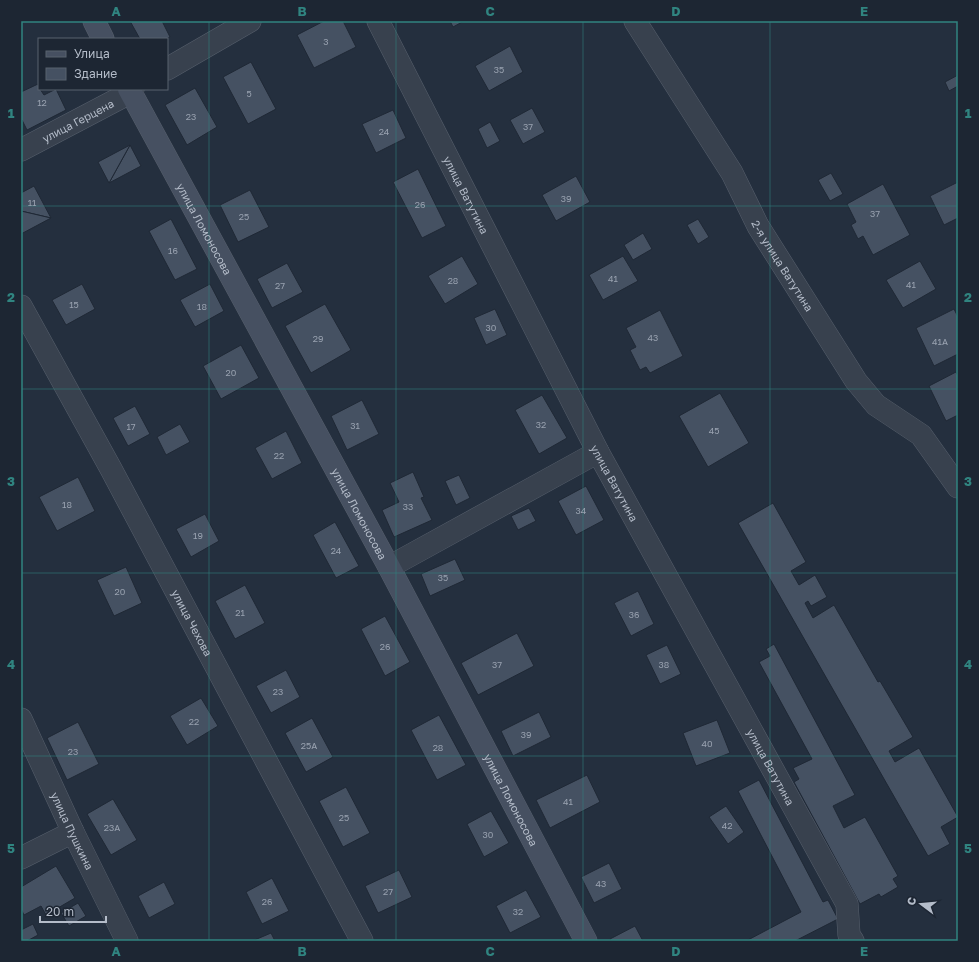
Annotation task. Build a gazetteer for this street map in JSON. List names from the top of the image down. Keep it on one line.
{"streets":{"street":["улица Герцена","улица Ватутина","улица Ломоносова","2-я улица Ватутина","улица Чехова","улица Пушкина"]},"crossings":[["улица Герцена","улица Ломоносова"]],"house_numbers":["3","35","5","12","23","37","24","39","11","26","37","25","16","41","28","41","27","15","18","30","43","29","41А","20","32","31","17","45","22","18","33","34","19","24","35","20","21","36","26","37","38","23","22","39","40","25А","28","23","41","25","42","23А","30","43","27","26","32"],"legend":["Улица","Здание"],"scale_bar":"20 m","north":"left","grid":{"columns":["A","B","C","D","E"],"rows":["1","2","3","4","5"]}}
